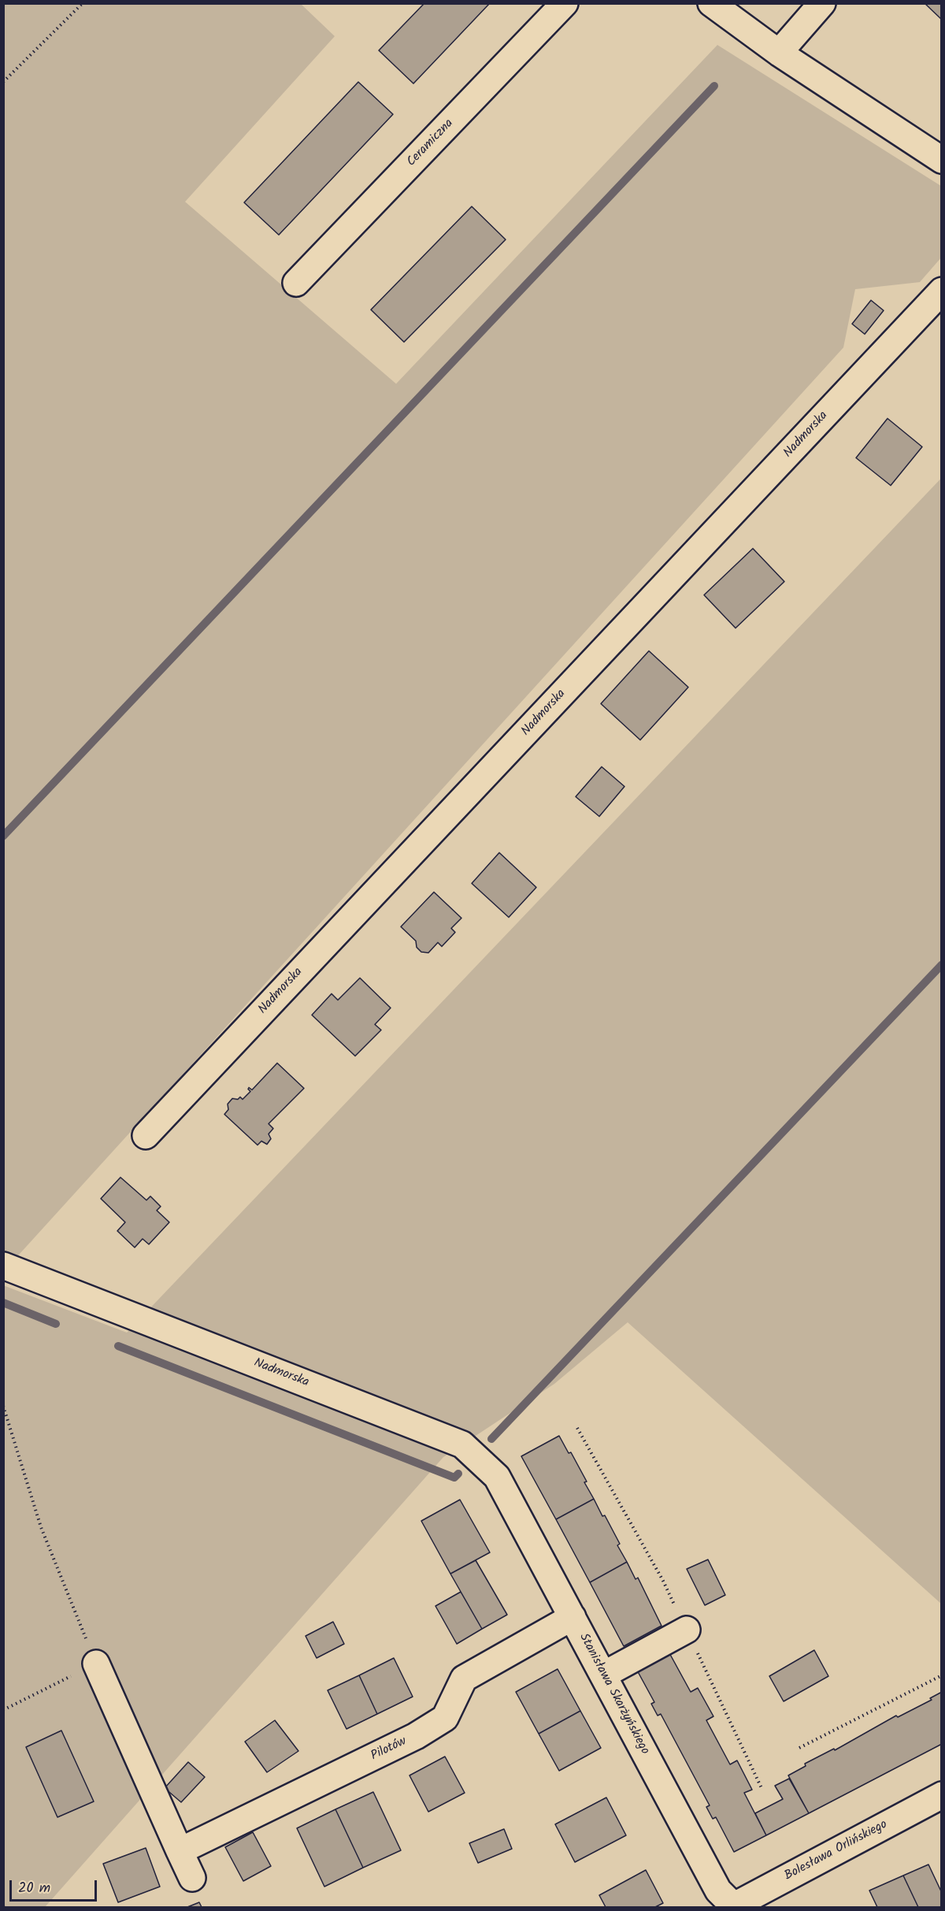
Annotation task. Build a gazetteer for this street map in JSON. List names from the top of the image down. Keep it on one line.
{"streets":{"street":["Ceramiczna","Nadmorska","Stanisława Skarżyńskiego","Pilotów","Bolesława Orlińskiego"]},"crossings":[["Nadmorska","Stanisława Skarżyńskiego"],["Stanisława Skarżyńskiego","Pilotów"],["Stanisława Skarżyńskiego","Bolesława Orlińskiego"]],"scale_bar":"20 m"}
